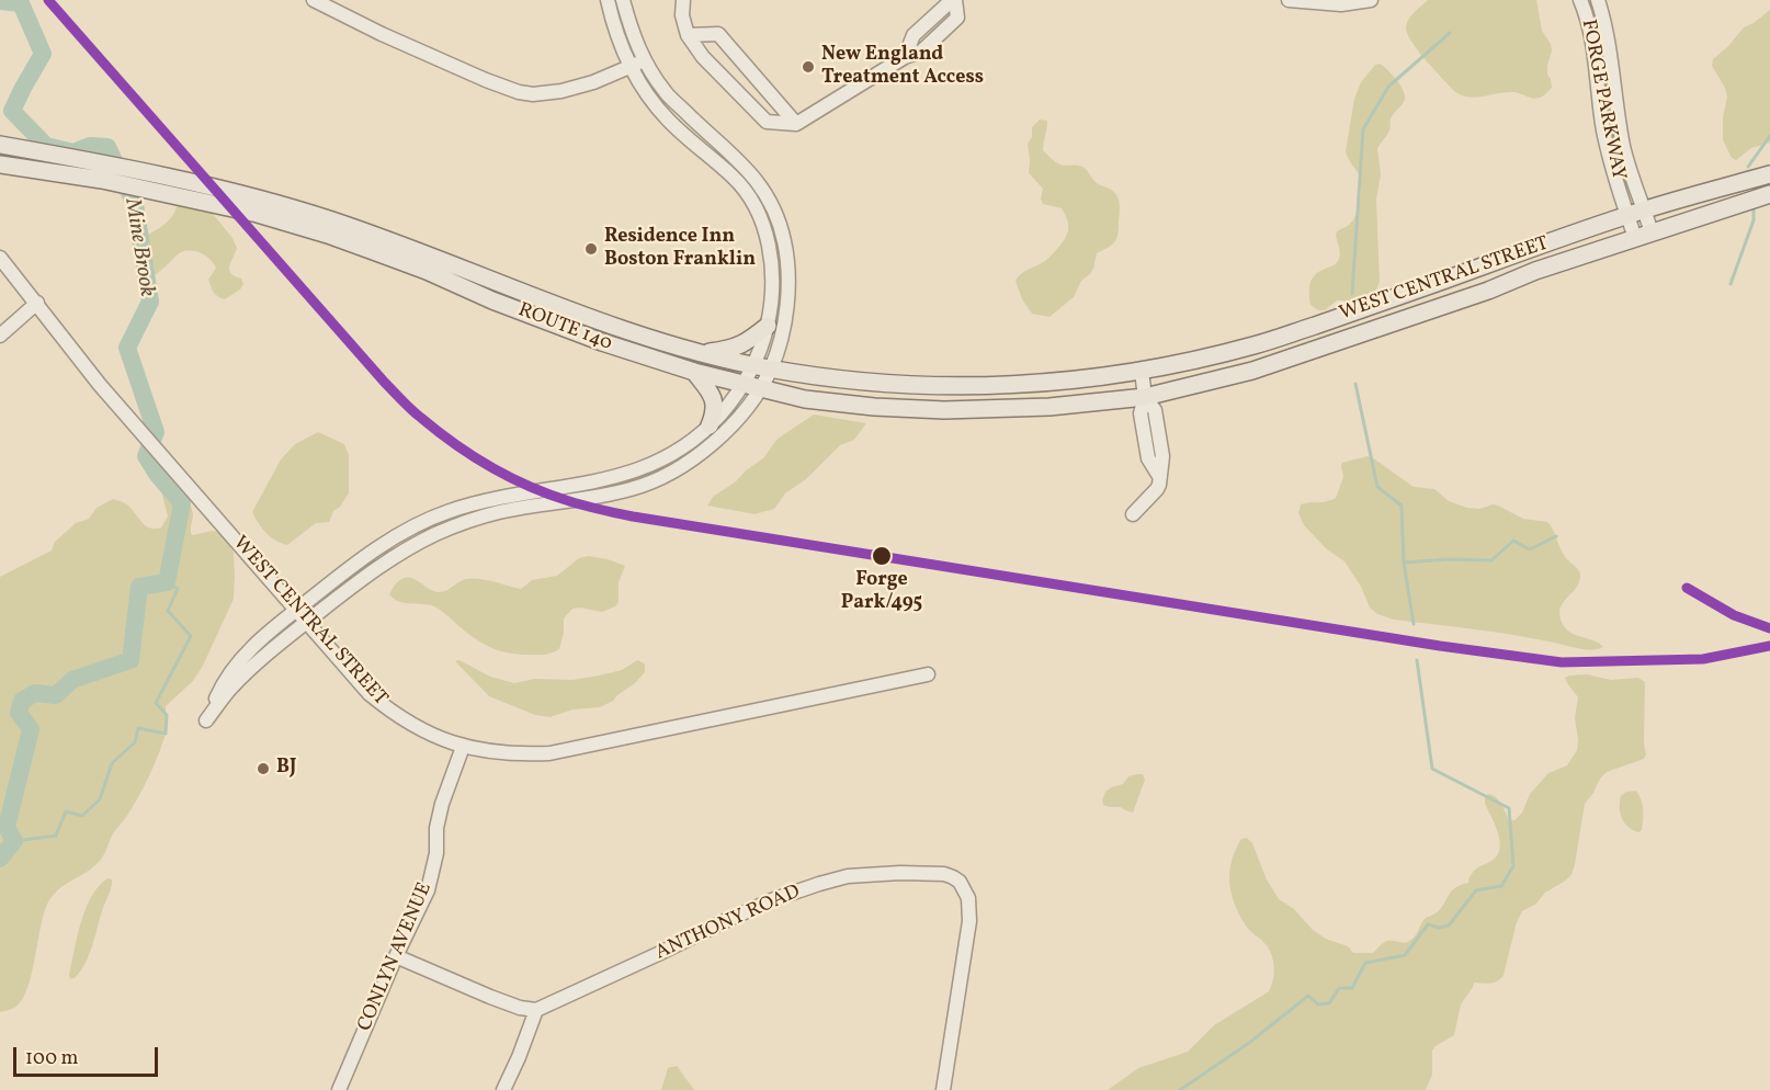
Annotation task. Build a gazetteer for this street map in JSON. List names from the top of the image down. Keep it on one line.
{"streets":{"main road":["WEST CENTRAL STREET","ROUTE 140"],"street":["FORGE PARKWAY","ANTHONY ROAD","CONLYN AVENUE"]},"crossings":[["FORGE PARKWAY","WEST CENTRAL STREET"],["WEST CENTRAL STREET","ROUTE 140"],["WEST CENTRAL STREET","CONLYN AVENUE"]],"water":["Mine Brook"],"places":["New England Treatment Access","Residence Inn Boston Franklin","Forge Park/495","BJ"],"scale_bar":"100 m"}
